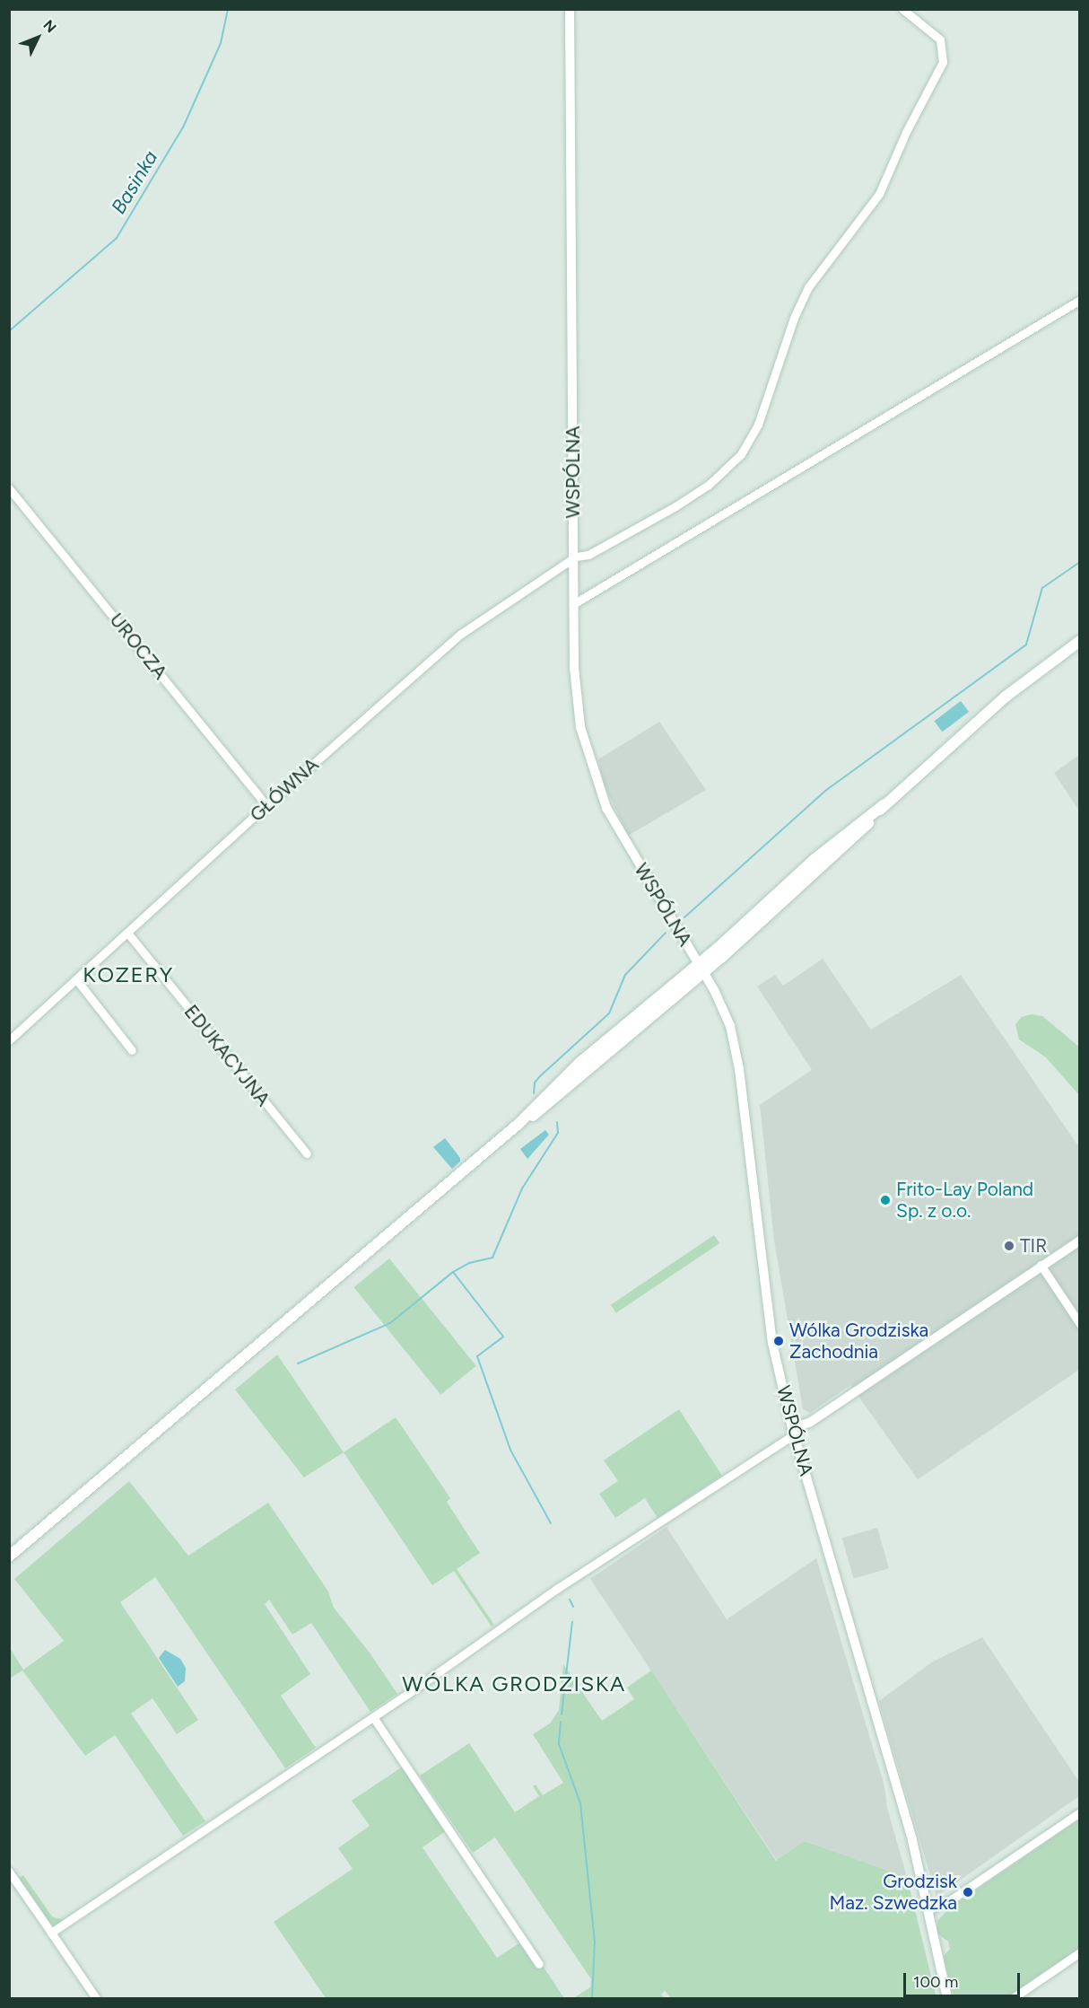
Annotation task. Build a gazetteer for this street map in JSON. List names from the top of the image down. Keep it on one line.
{"streets":{"street":["WSPÓLNA","UROCZA","GŁÓWNA","EDUKACYJNA"]},"crossings":[["WSPÓLNA","GŁÓWNA"],["UROCZA","GŁÓWNA"],["GŁÓWNA","EDUKACYJNA"]],"districts":["KOZERY","WÓLKA GRODZISKA"],"water":["Basinka"],"places":["Frito-Lay Poland Sp. z o.o.","TIR","Wólka Grodziska Zachodnia","Grodzisk Maz. Szwedzka"],"scale_bar":"100 m","north":"top right"}
